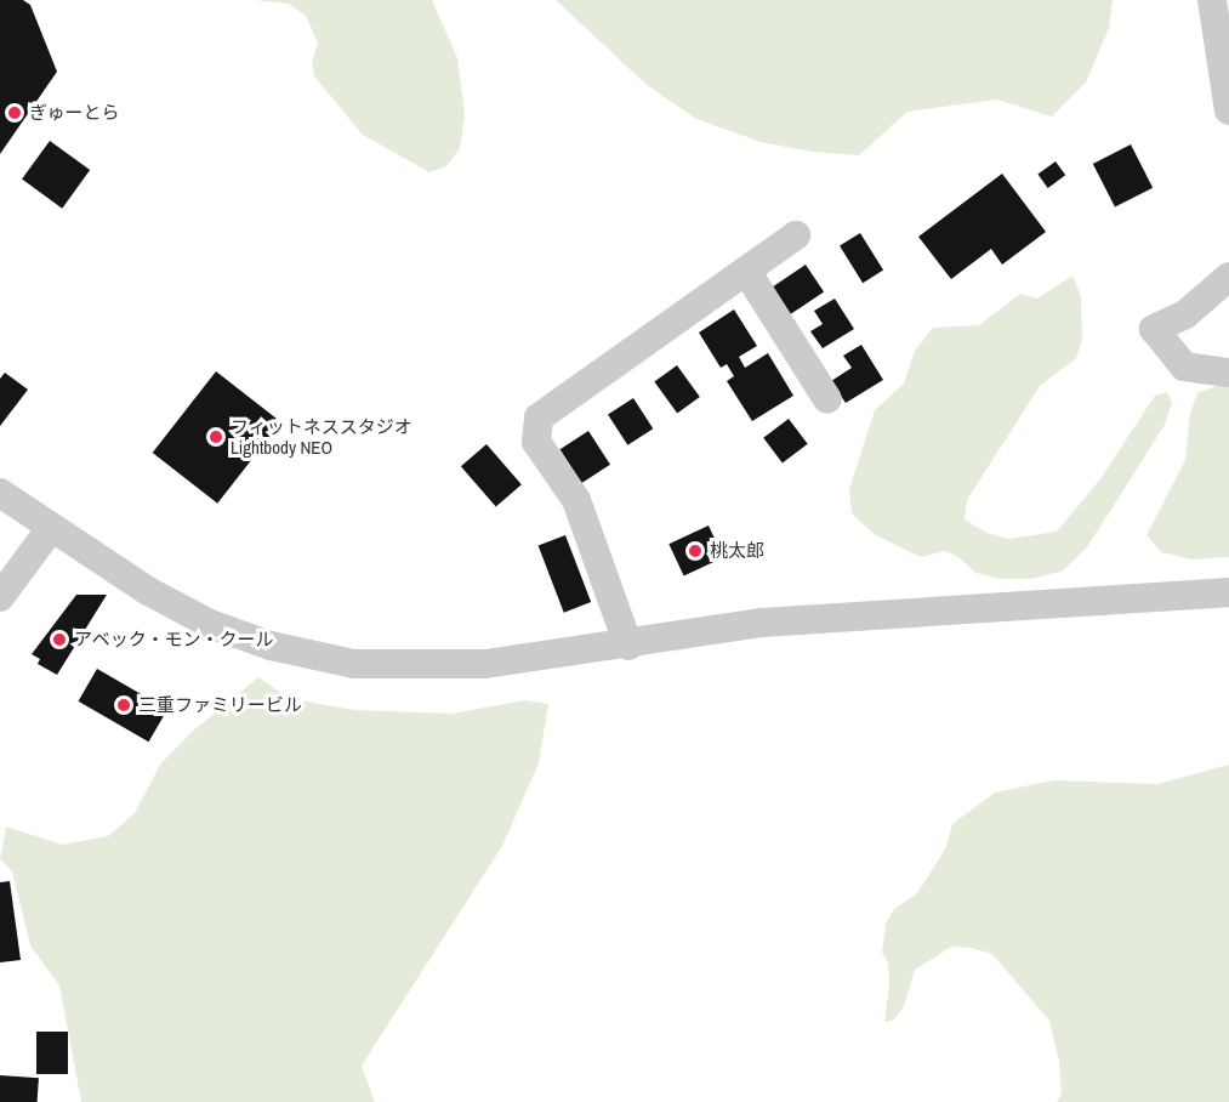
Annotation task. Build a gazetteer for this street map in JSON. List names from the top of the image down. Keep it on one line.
{"places":["ぎゅーとら","フィットネススタジオ Lightbody NEO","桃太郎","アベック・モン・クール","三重ファミリービル"]}
